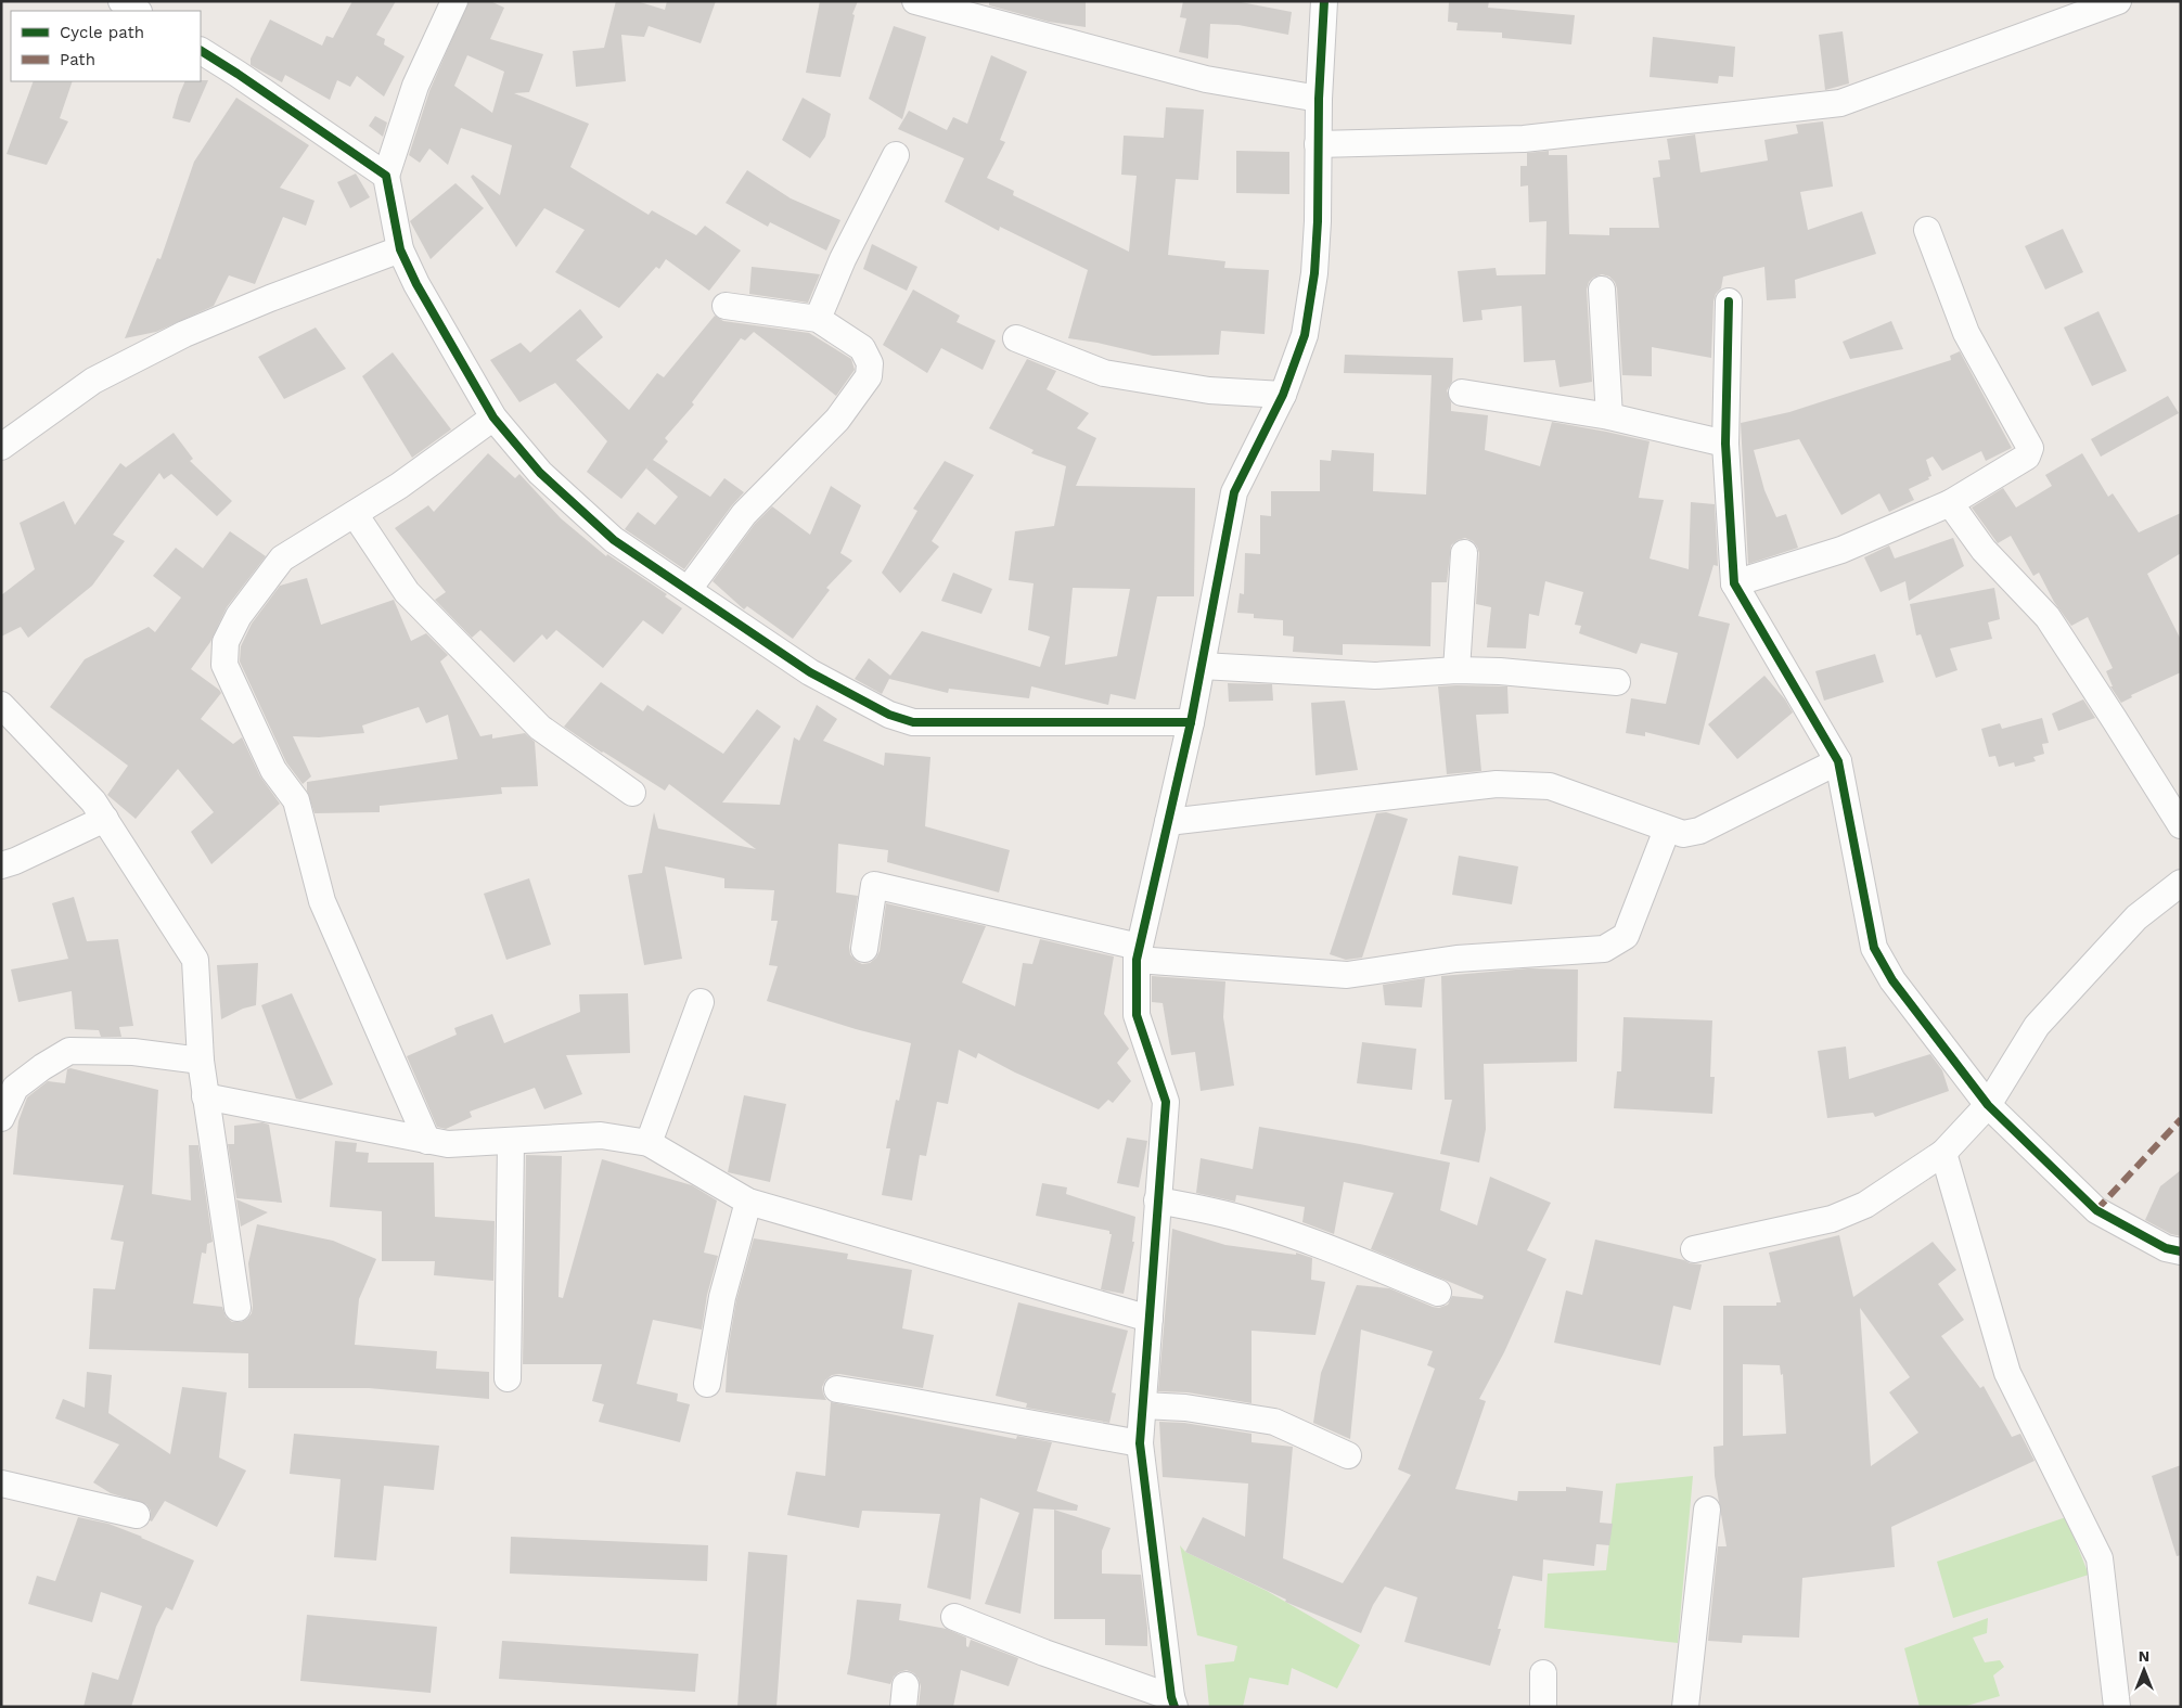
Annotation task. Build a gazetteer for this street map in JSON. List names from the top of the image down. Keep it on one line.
{"legend":["Cycle path","Path"],"north":"top"}
